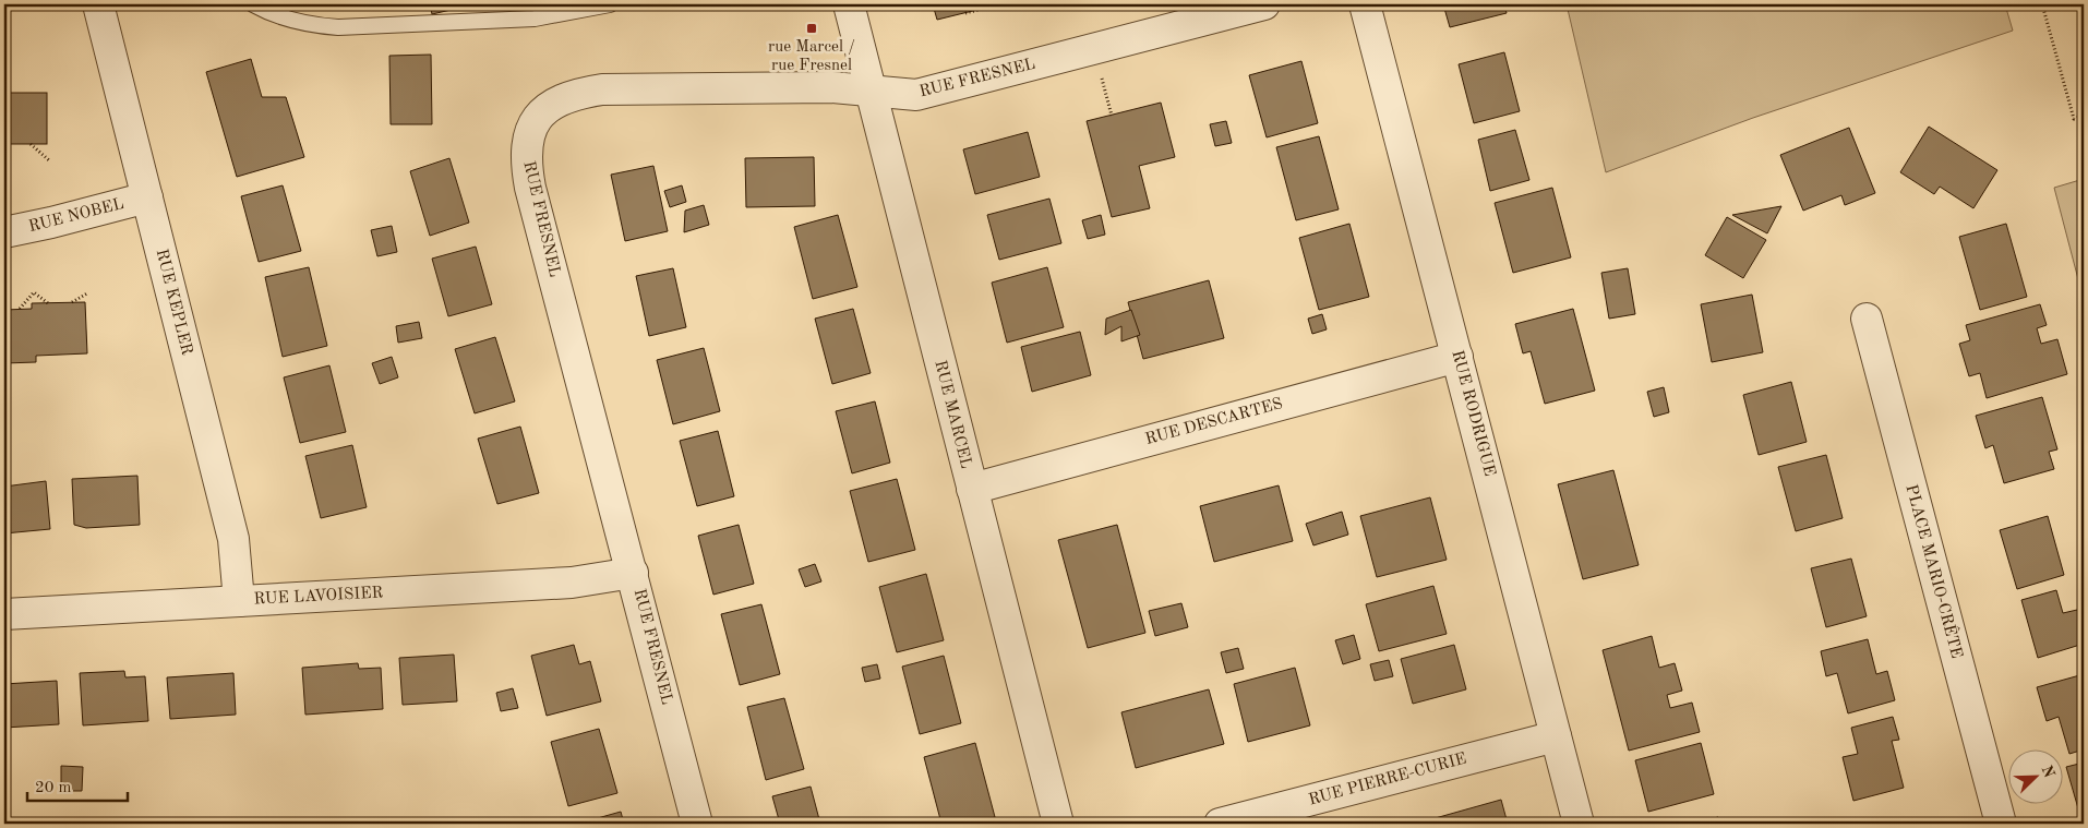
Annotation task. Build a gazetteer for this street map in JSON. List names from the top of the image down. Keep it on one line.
{"streets":{"street":["RUE FRESNEL","RUE NOBEL","RUE KEPLER","RUE RODRIGUE","RUE MARCEL","RUE DESCARTES","PLACE MARIO-CRÊTE","RUE LAVOISIER","RUE PIERRE-CURIE"]},"crossings":[["RUE FRESNEL","RUE MARCEL"],["RUE FRESNEL","RUE LAVOISIER"],["RUE NOBEL","RUE KEPLER"],["RUE KEPLER","RUE LAVOISIER"],["RUE RODRIGUE","RUE DESCARTES"],["RUE RODRIGUE","RUE PIERRE-CURIE"],["RUE MARCEL","RUE DESCARTES"]],"places":{"transit":["rue Marcel / rue Fresnel"]},"scale_bar":"20 m","north":"top right"}
